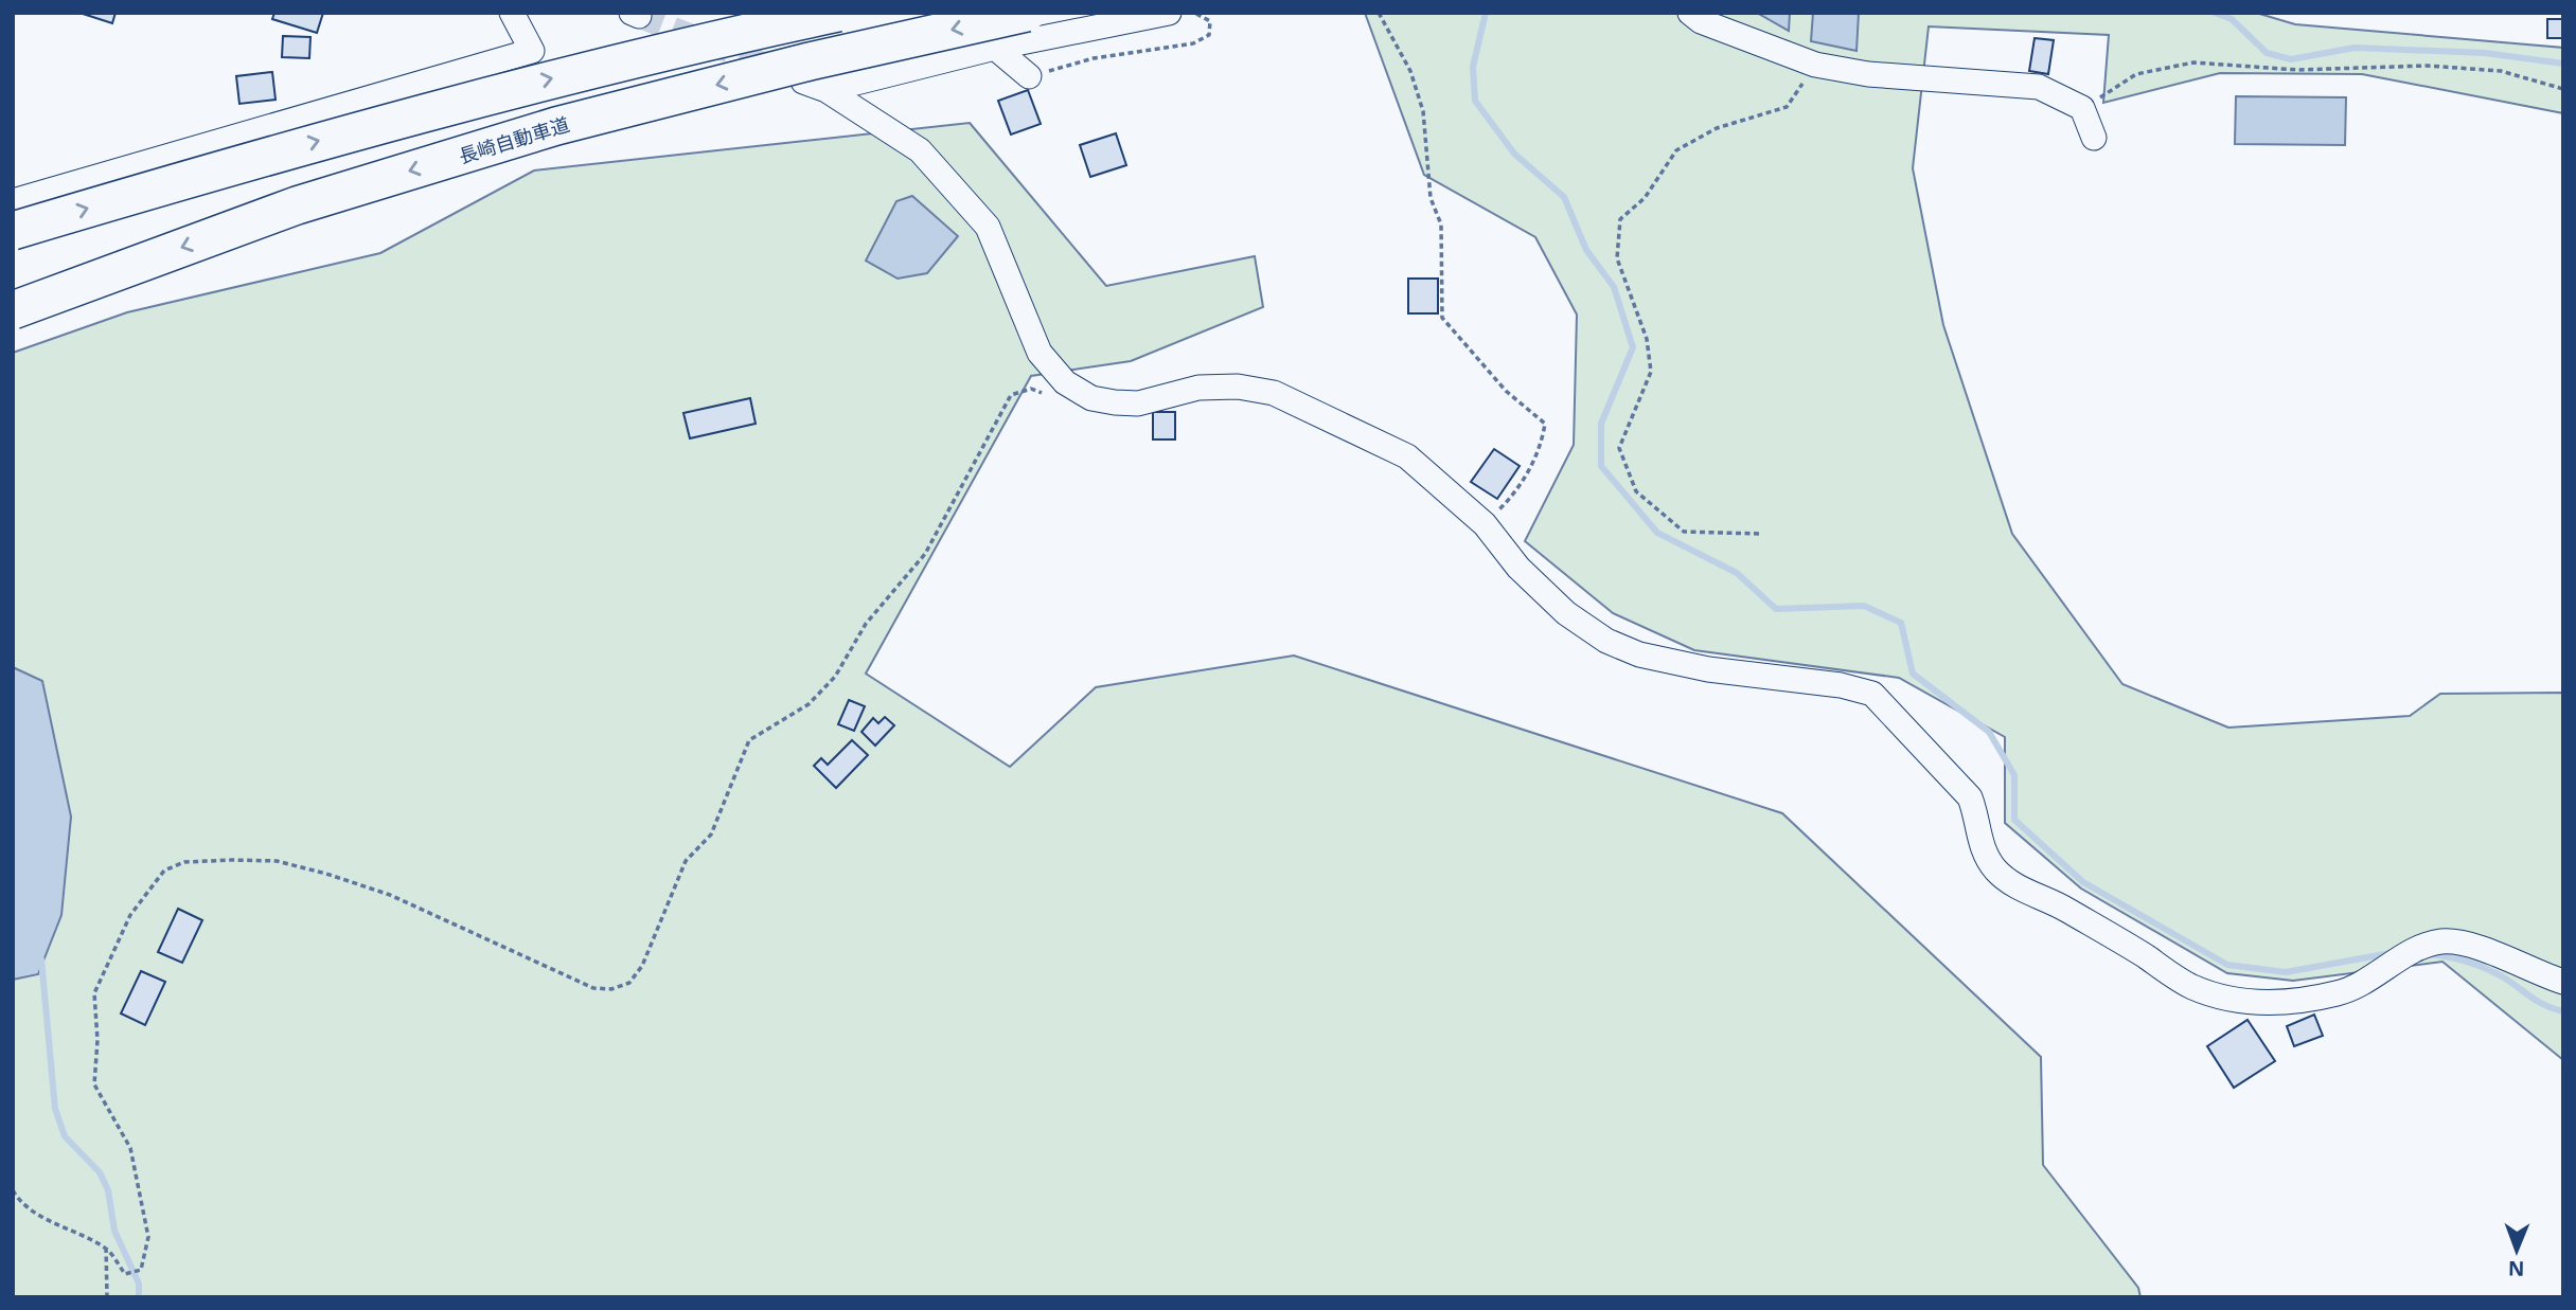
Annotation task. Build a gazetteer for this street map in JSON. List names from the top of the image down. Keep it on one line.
{"streets":{"highway":["長崎自動車道"]},"north":"bottom"}
